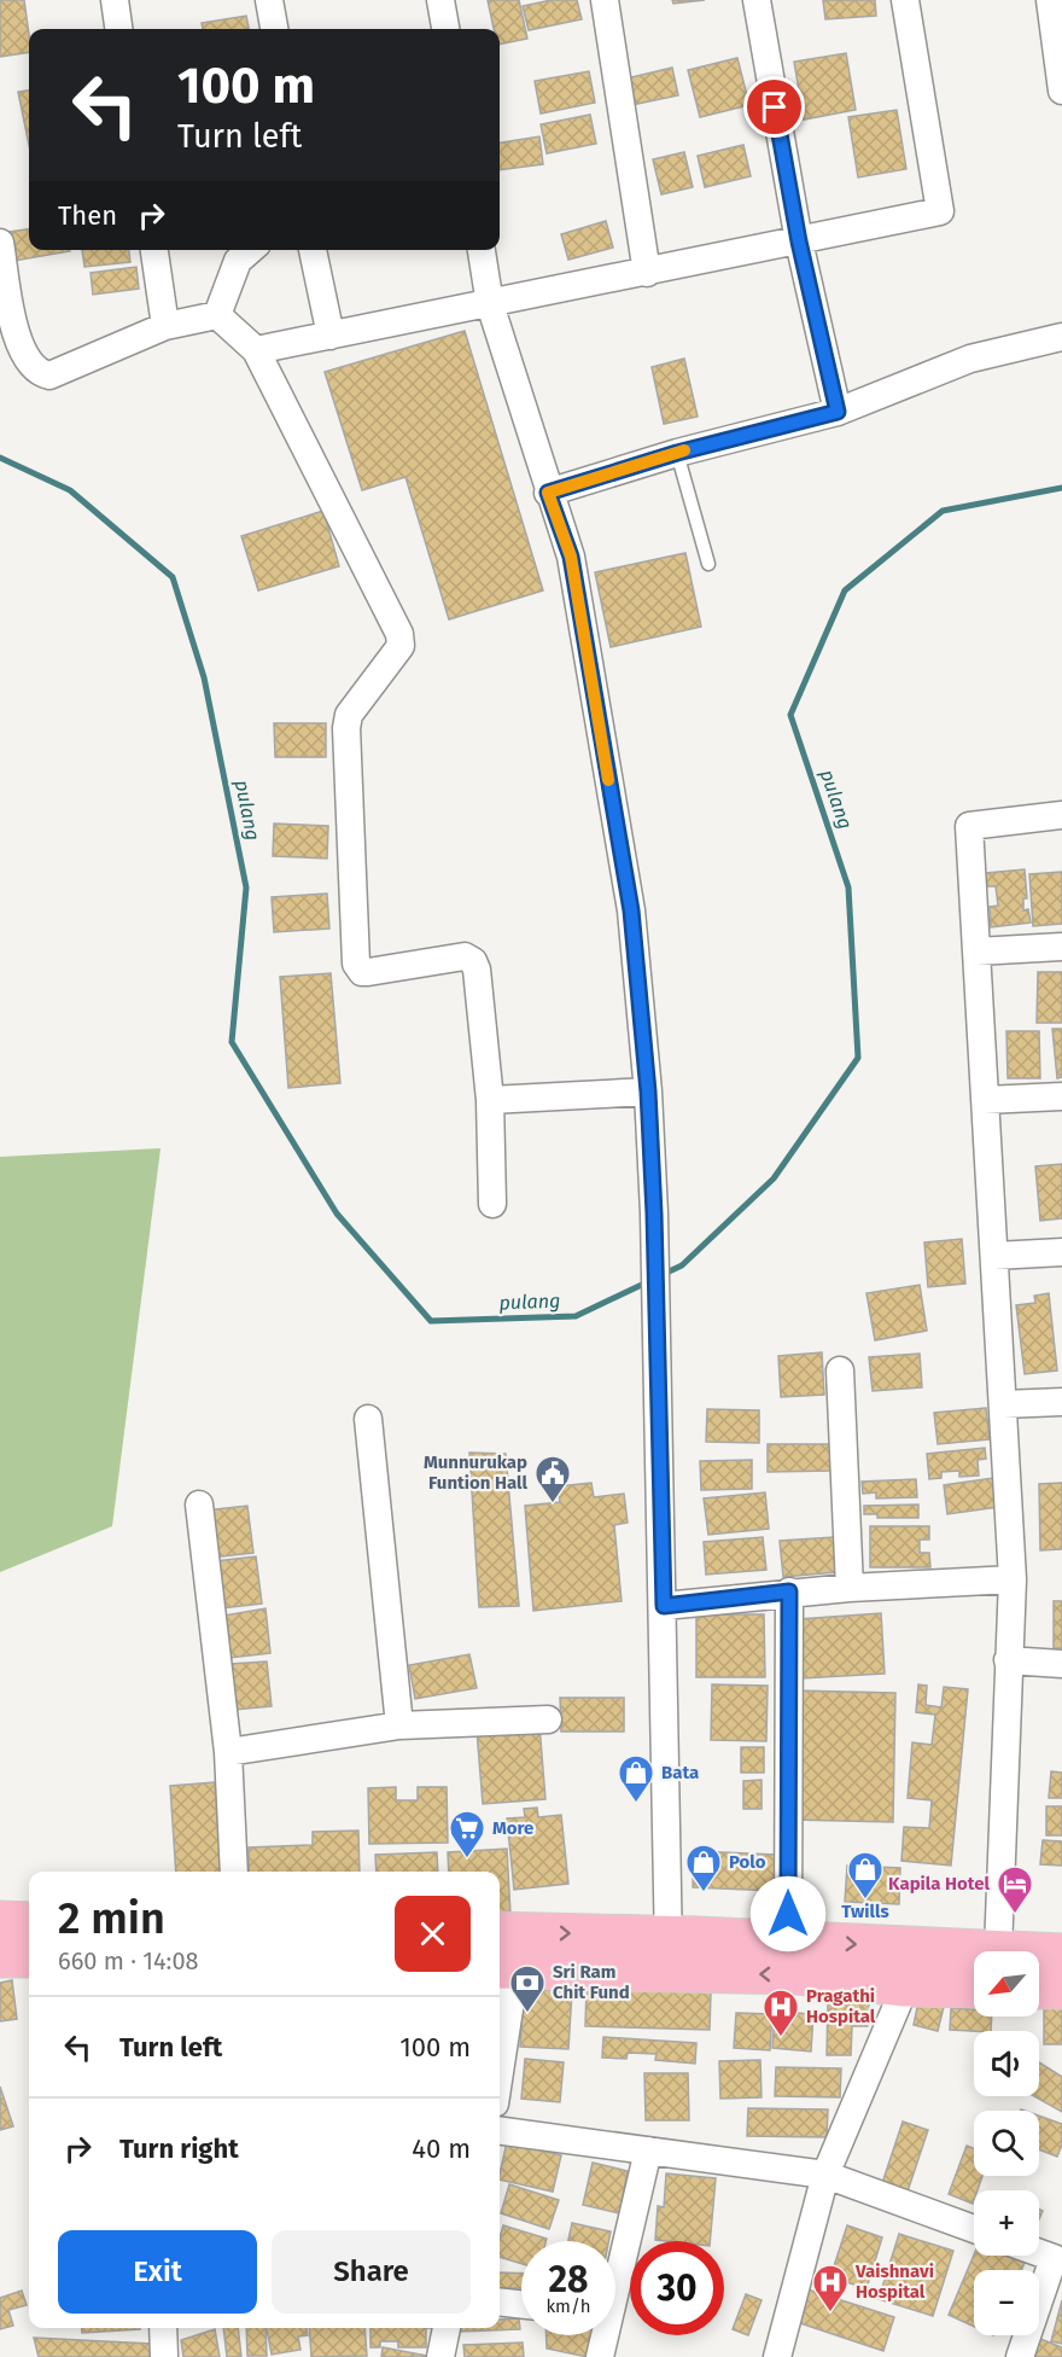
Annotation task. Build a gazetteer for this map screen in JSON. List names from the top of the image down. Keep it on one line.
{"water":["pulang"],"places":{"public building":["Munnurukap Funtion Hall"],"shop":["Bata","Polo","Twills"],"supermarket":["More"],"hotel":["Kapila Hotel"],"bank":["Sri Ram Chit Fund"],"hospital":["Pragathi Hospital","Vaishnavi Hospital"]},"north":"bottom left","page":{"turn":["100 m","Turn left"],"then":"Then","heading":["2 min","660 m · 14:08"],"map_buttons":["+","−"],"list":[{"name":"Turn left","value":"100 m"},{"name":"Turn right","value":"40 m"}],"buttons":["Exit","Share"],"speed":"28 km/h","limit":"30"}}
